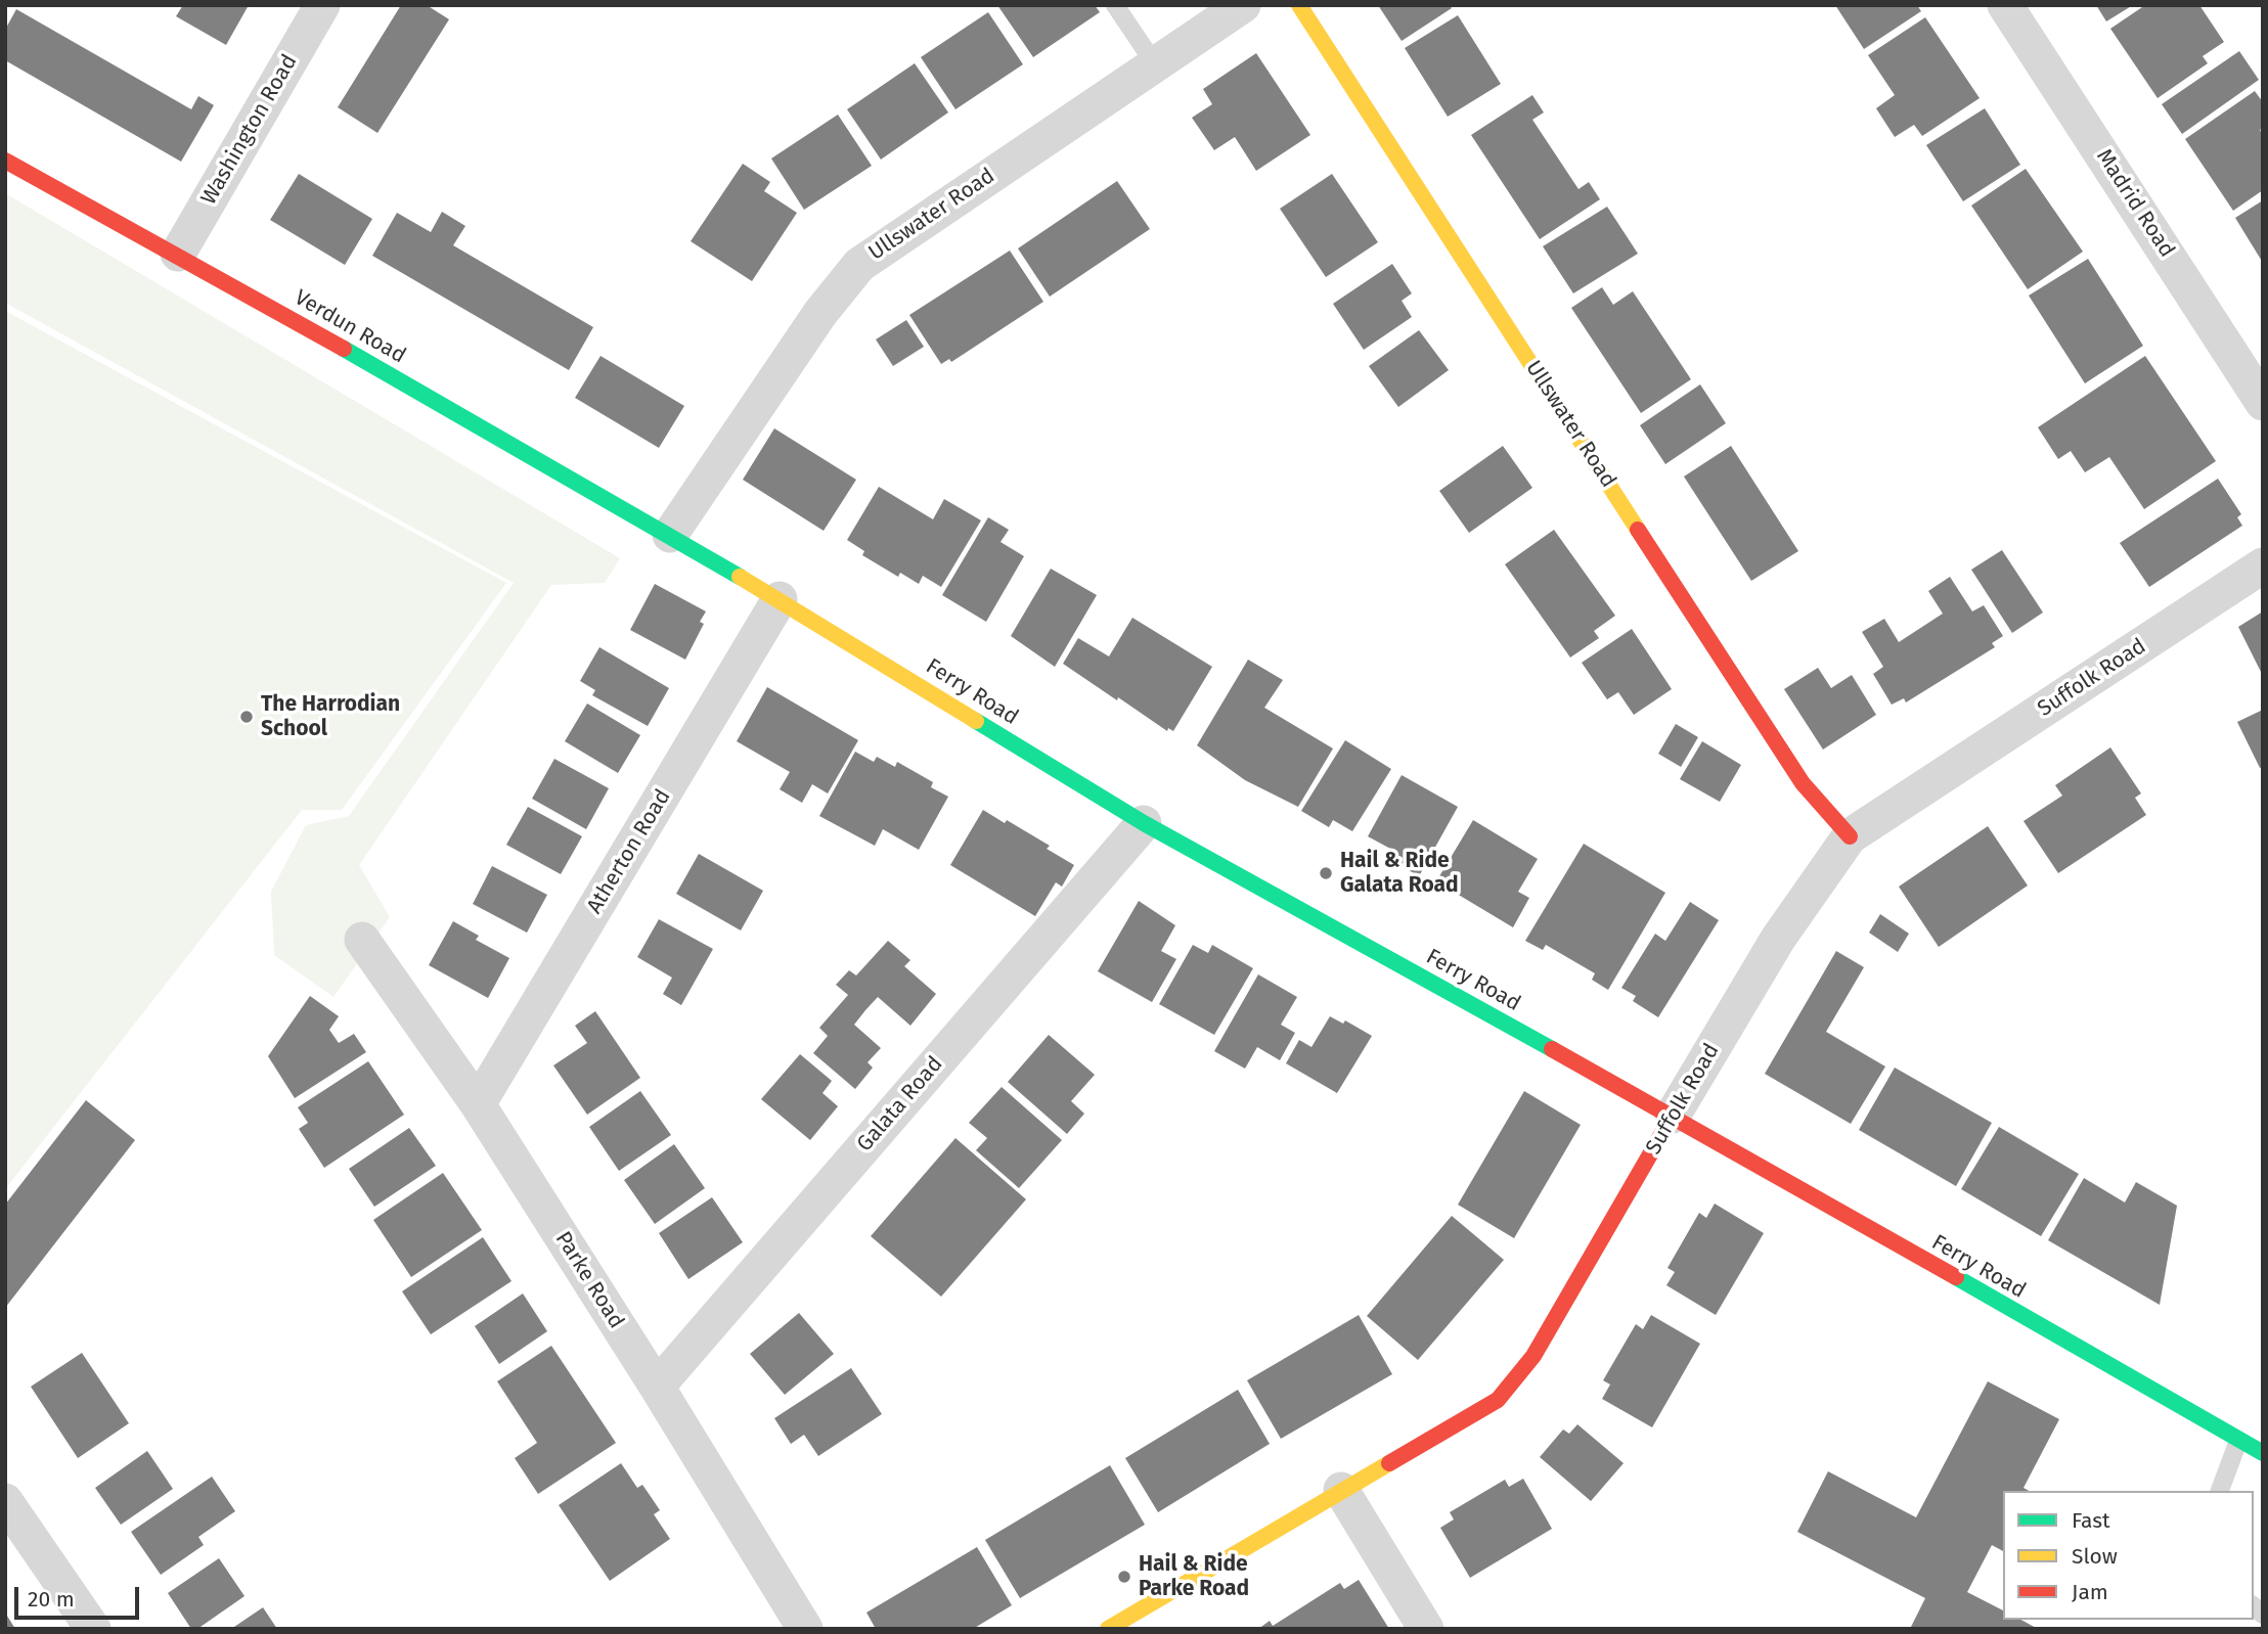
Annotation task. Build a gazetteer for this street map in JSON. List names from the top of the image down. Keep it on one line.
{"streets":{"street":["Washington Road","Madrid Road","Ullswater Road","Verdun Road","Suffolk Road","Ferry Road","Atherton Road","Galata Road","Parke Road"]},"crossings":[["Washington Road","Verdun Road"],["Ullswater Road","Verdun Road"],["Ullswater Road","Suffolk Road"],["Ullswater Road","Ferry Road"],["Verdun Road","Ferry Road"],["Suffolk Road","Ferry Road"],["Ferry Road","Atherton Road"],["Ferry Road","Galata Road"],["Atherton Road","Parke Road"],["Galata Road","Parke Road"]],"places":["The Harrodian School","Hail & Ride Galata Road","Hail & Ride Parke Road"],"legend":["Fast","Slow","Jam"],"scale_bar":"20 m"}
